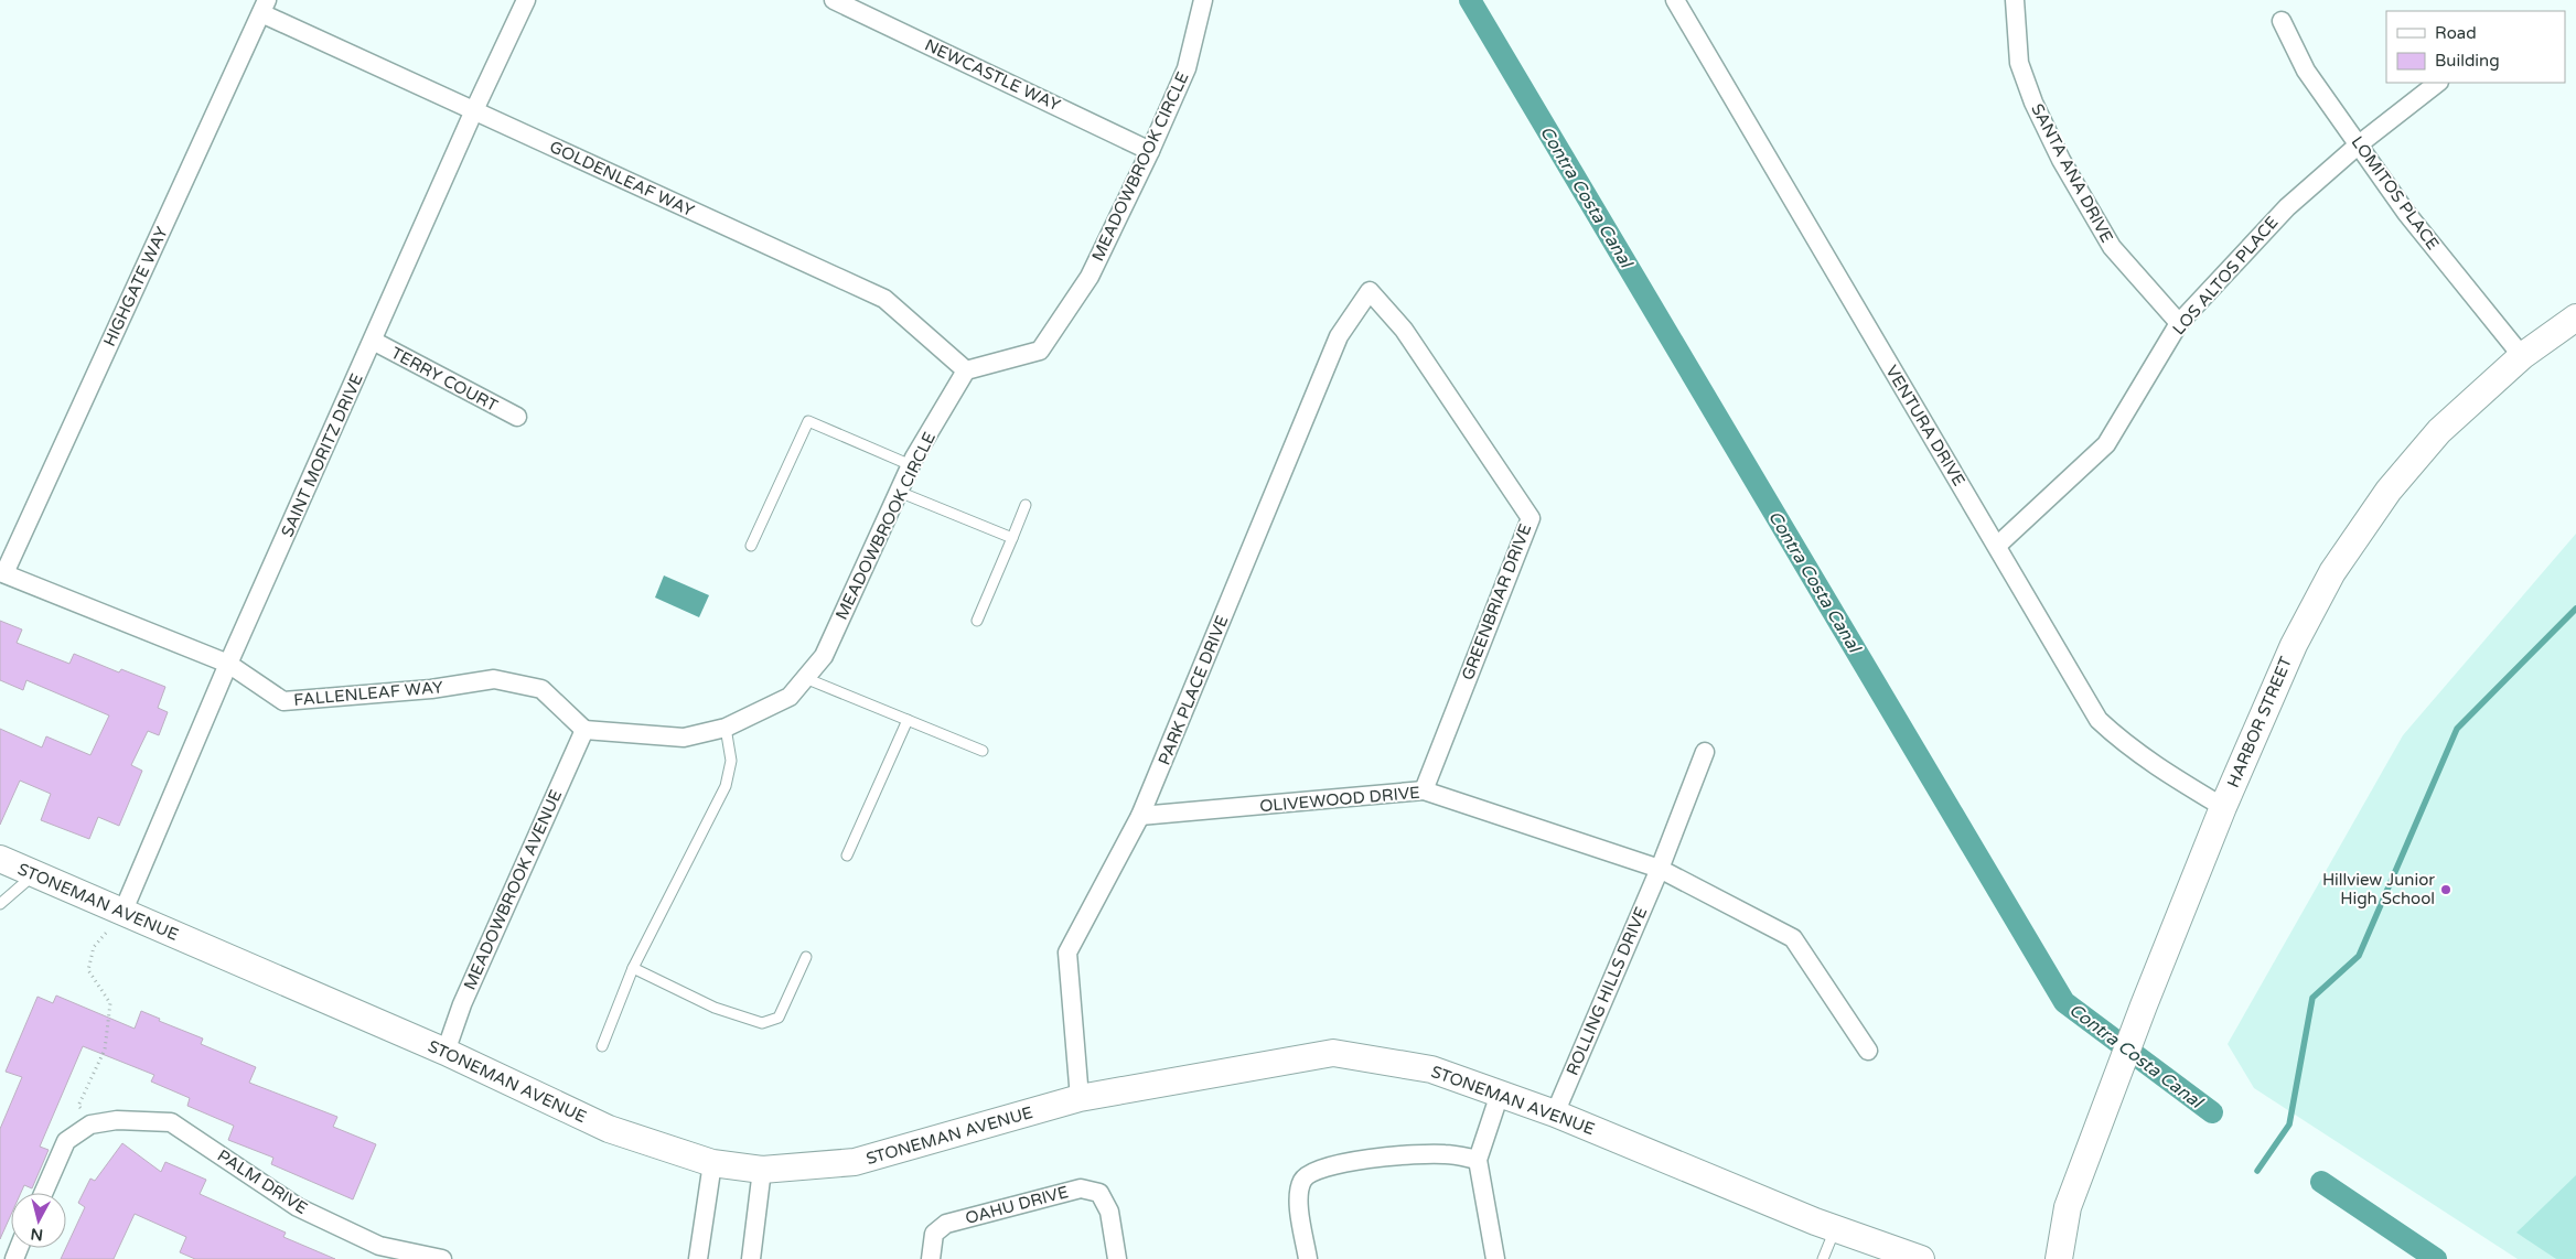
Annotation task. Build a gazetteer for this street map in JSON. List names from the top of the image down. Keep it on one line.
{"streets":{"street":["NEWCASTLE WAY","MEADOWBROOK CIRCLE","SANTA ANA DRIVE","GOLDENLEAF WAY","LOMITOS PLACE","LOS ALTOS PLACE","HIGHGATE WAY","TERRY COURT","VENTURA DRIVE","SAINT MORITZ DRIVE","GREENBRIAR DRIVE","PARK PLACE DRIVE","FALLENLEAF WAY","HARBOR STREET","OLIVEWOOD DRIVE","MEADOWBROOK AVENUE","STONEMAN AVENUE","ROLLING HILLS DRIVE","PALM DRIVE","OAHU DRIVE"]},"crossings":[["NEWCASTLE WAY","MEADOWBROOK CIRCLE"],["MEADOWBROOK CIRCLE","GOLDENLEAF WAY"],["MEADOWBROOK CIRCLE","FALLENLEAF WAY"],["MEADOWBROOK CIRCLE","MEADOWBROOK AVENUE"],["SANTA ANA DRIVE","LOS ALTOS PLACE"],["GOLDENLEAF WAY","HIGHGATE WAY"],["GOLDENLEAF WAY","SAINT MORITZ DRIVE"],["LOMITOS PLACE","LOS ALTOS PLACE"],["LOMITOS PLACE","HARBOR STREET"],["LOS ALTOS PLACE","VENTURA DRIVE"],["HIGHGATE WAY","FALLENLEAF WAY"],["TERRY COURT","SAINT MORITZ DRIVE"],["VENTURA DRIVE","HARBOR STREET"],["SAINT MORITZ DRIVE","FALLENLEAF WAY"],["SAINT MORITZ DRIVE","STONEMAN AVENUE"],["GREENBRIAR DRIVE","PARK PLACE DRIVE"],["GREENBRIAR DRIVE","OLIVEWOOD DRIVE"],["PARK PLACE DRIVE","OLIVEWOOD DRIVE"],["PARK PLACE DRIVE","STONEMAN AVENUE"],["FALLENLEAF WAY","MEADOWBROOK AVENUE"],["OLIVEWOOD DRIVE","ROLLING HILLS DRIVE"],["MEADOWBROOK AVENUE","STONEMAN AVENUE"],["STONEMAN AVENUE","ROLLING HILLS DRIVE"]],"water":["Contra Costa Canal"],"places":["Hillview Junior High School"],"legend":["Road","Building"],"north":"bottom"}
